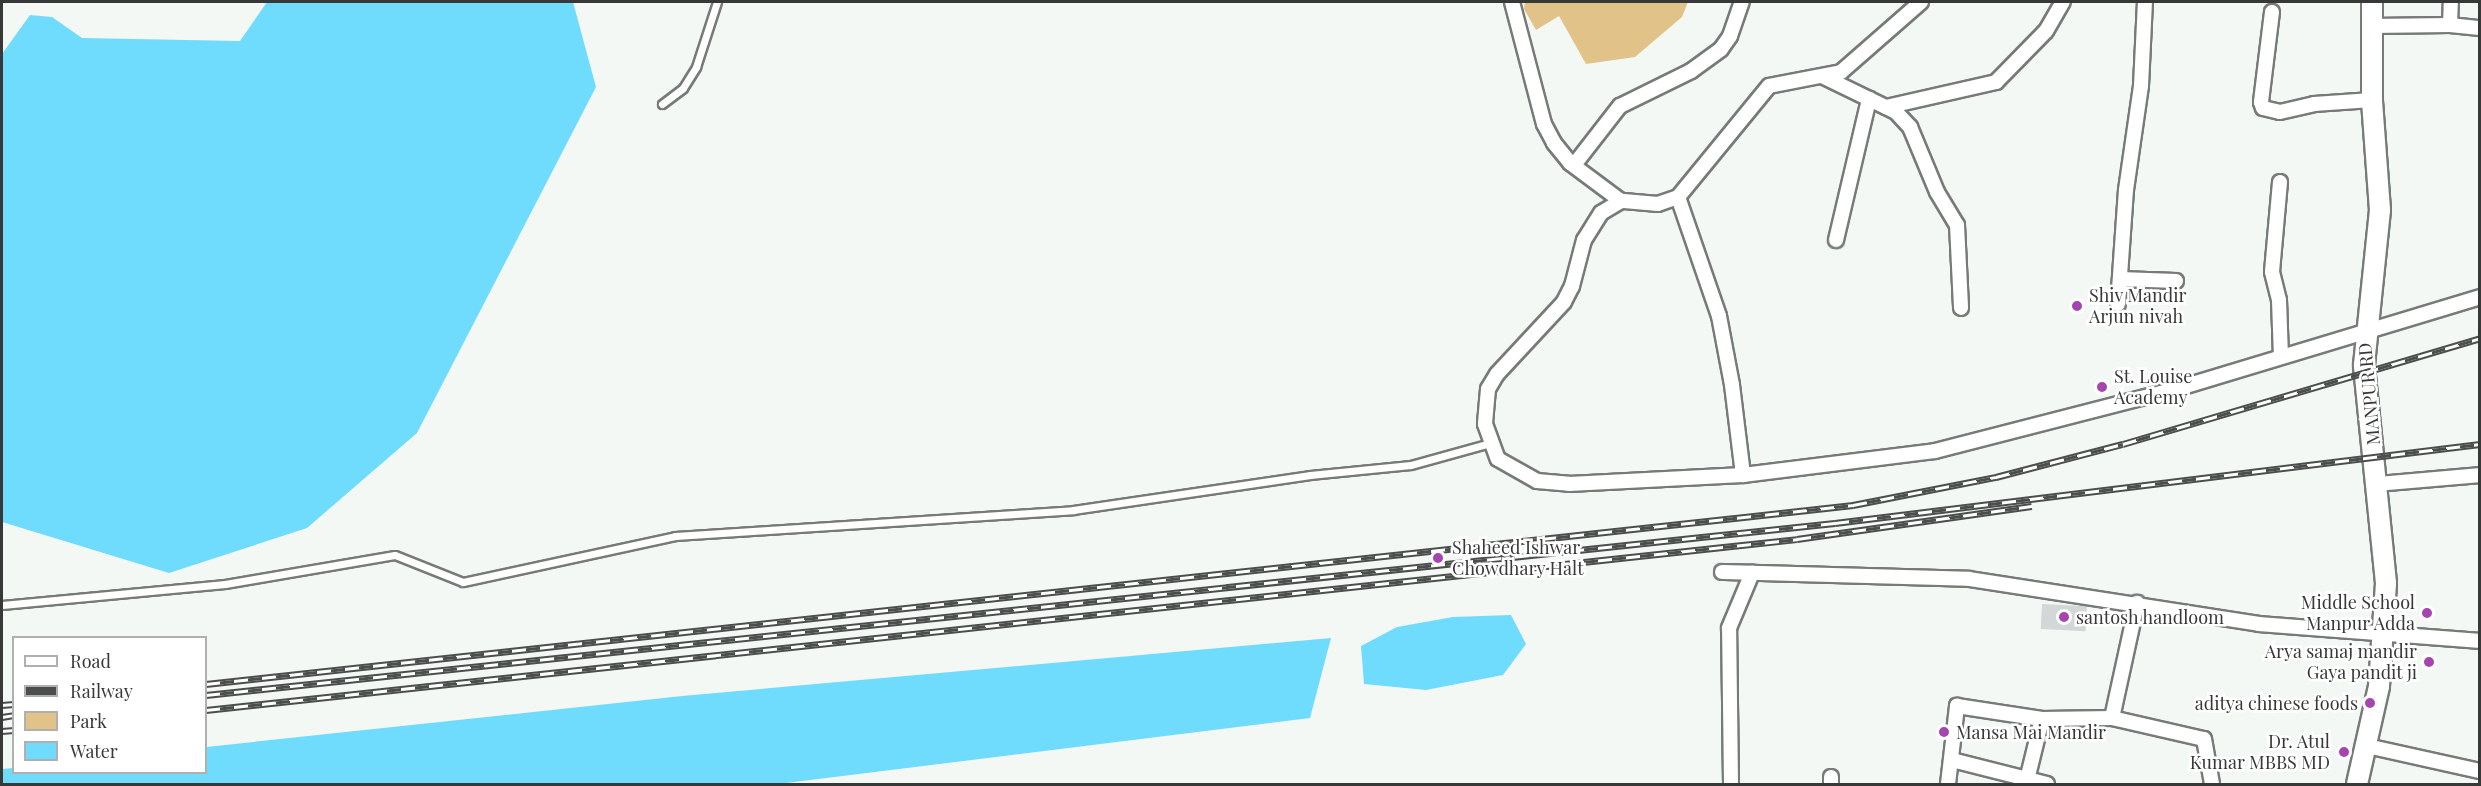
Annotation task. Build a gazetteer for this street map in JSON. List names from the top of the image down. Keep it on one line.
{"streets":{"main road":["MANPUR RD"]},"places":["Shiv Mandir Arjun nivah","St. Louise Academy","Shaheed Ishwar Chowdhary Halt","Middle School Manpur Adda","santosh handloom","Arya samaj mandir Gaya pandit ji","aditya chinese foods","Mansa Mai Mandir","Dr. Atul Kumar MBBS MD"],"legend":["Road","Railway","Park","Water"]}
